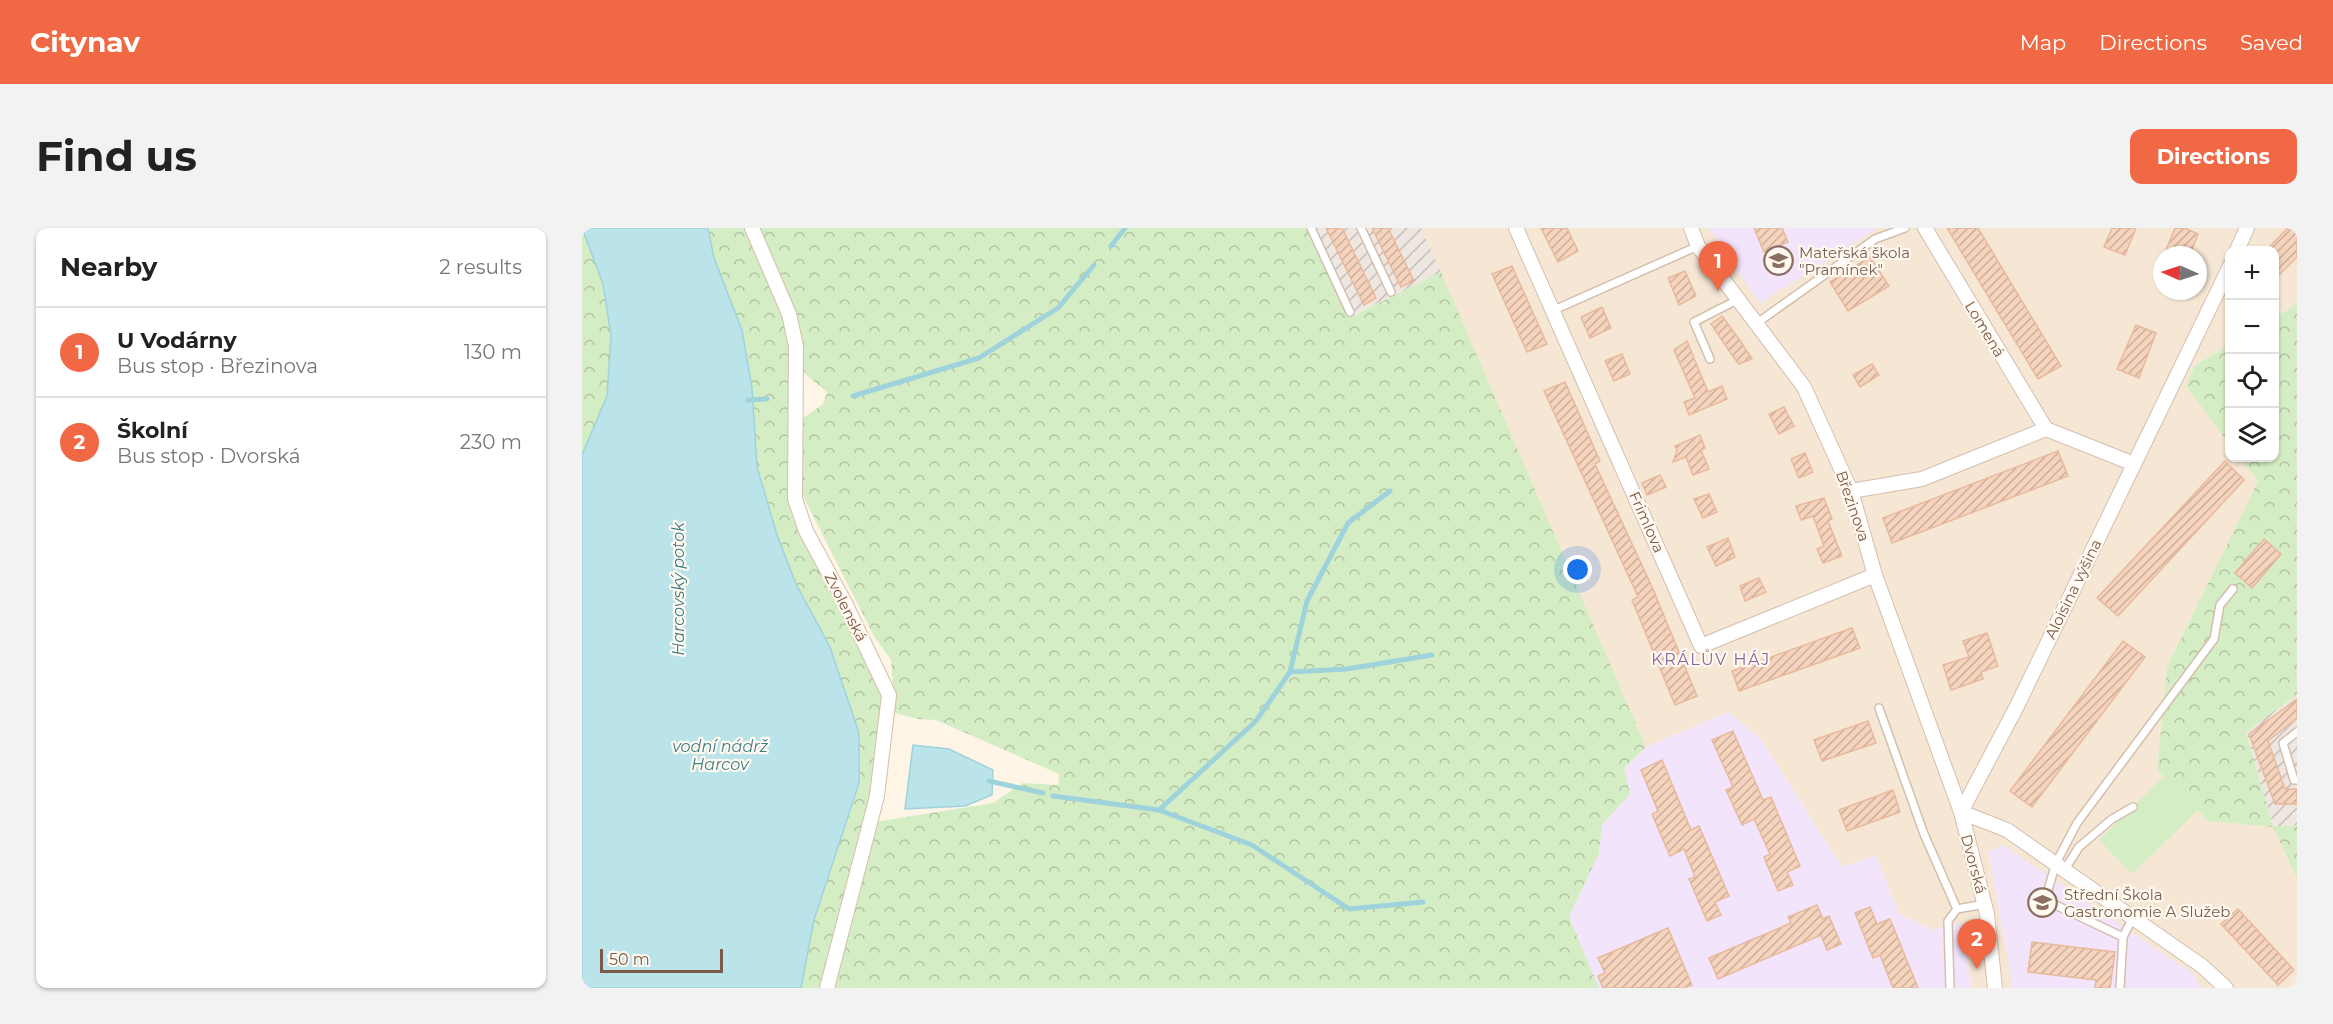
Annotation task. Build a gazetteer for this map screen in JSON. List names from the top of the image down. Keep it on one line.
{"streets":{"street":["Lomená","Březinova","Frimlova","Aloisina výšina","Zvolenská","Dvorská"]},"crossings":[["Březinova","Frimlova"],["Březinova","Aloisina výšina"],["Březinova","Dvorská"],["Aloisina výšina","Dvorská"]],"districts":["KRÁLŮV HÁJ"],"water":["Harcovský potok","vodní nádrž Harcov"],"places":{"school or university":["Mateřská škola \"Pramínek\"","Střední Škola Gastronomie A Služeb"]},"scale_bar":"50 m","north":"left","page":{"header":"Citynav","nav":["Map","Directions","Saved"],"buttons":"Directions","title":"Find us","heading":["Nearby","2 results"],"pins":["1","2"],"map_buttons":["+","−"],"list":[{"mark":"1","name":"U Vodárny","note":"Bus stop · Březinova","value":"130 m"},{"mark":"2","name":"Školní","note":"Bus stop · Dvorská","value":"230 m"}],"scale":"50 m"}}
